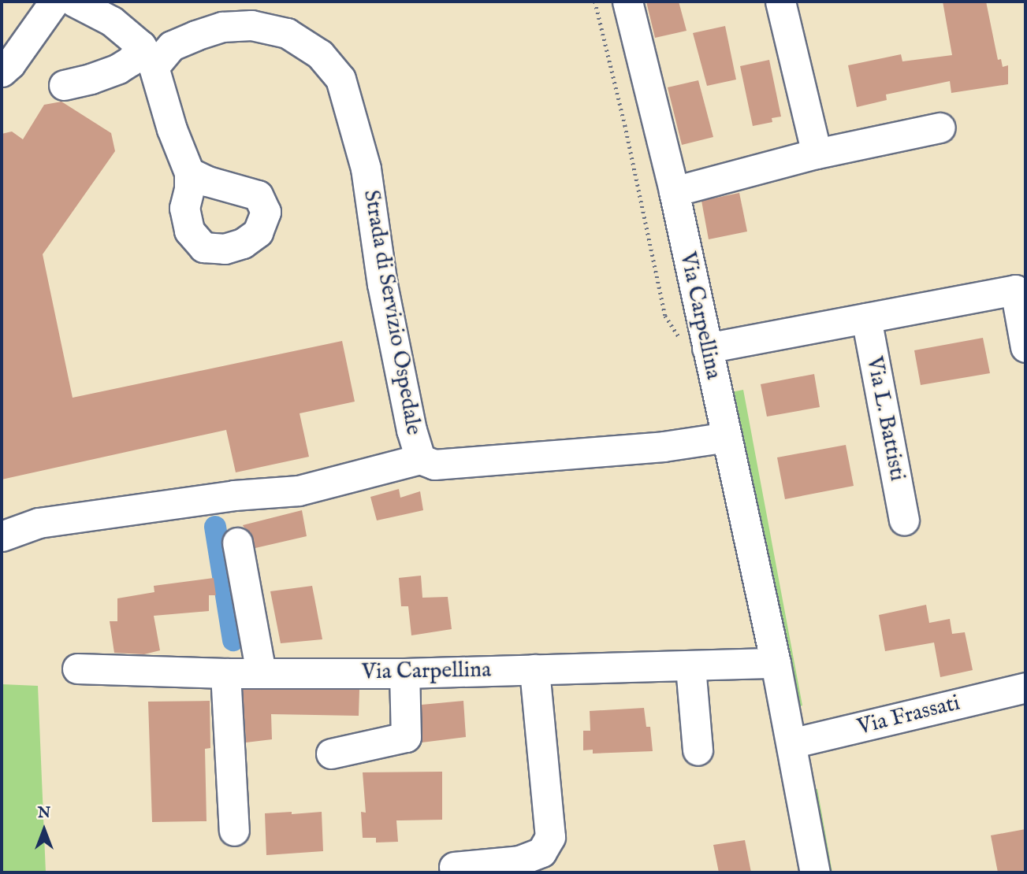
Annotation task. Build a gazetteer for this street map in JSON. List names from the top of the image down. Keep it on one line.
{"streets":{"street":["Strada di Servizio Ospedale","Via Carpellina","Via L. Battisti","Via Frassati"]},"crossings":[["Strada di Servizio Ospedale","Via Carpellina"],["Via Carpellina","Via Frassati"]],"north":"top"}
